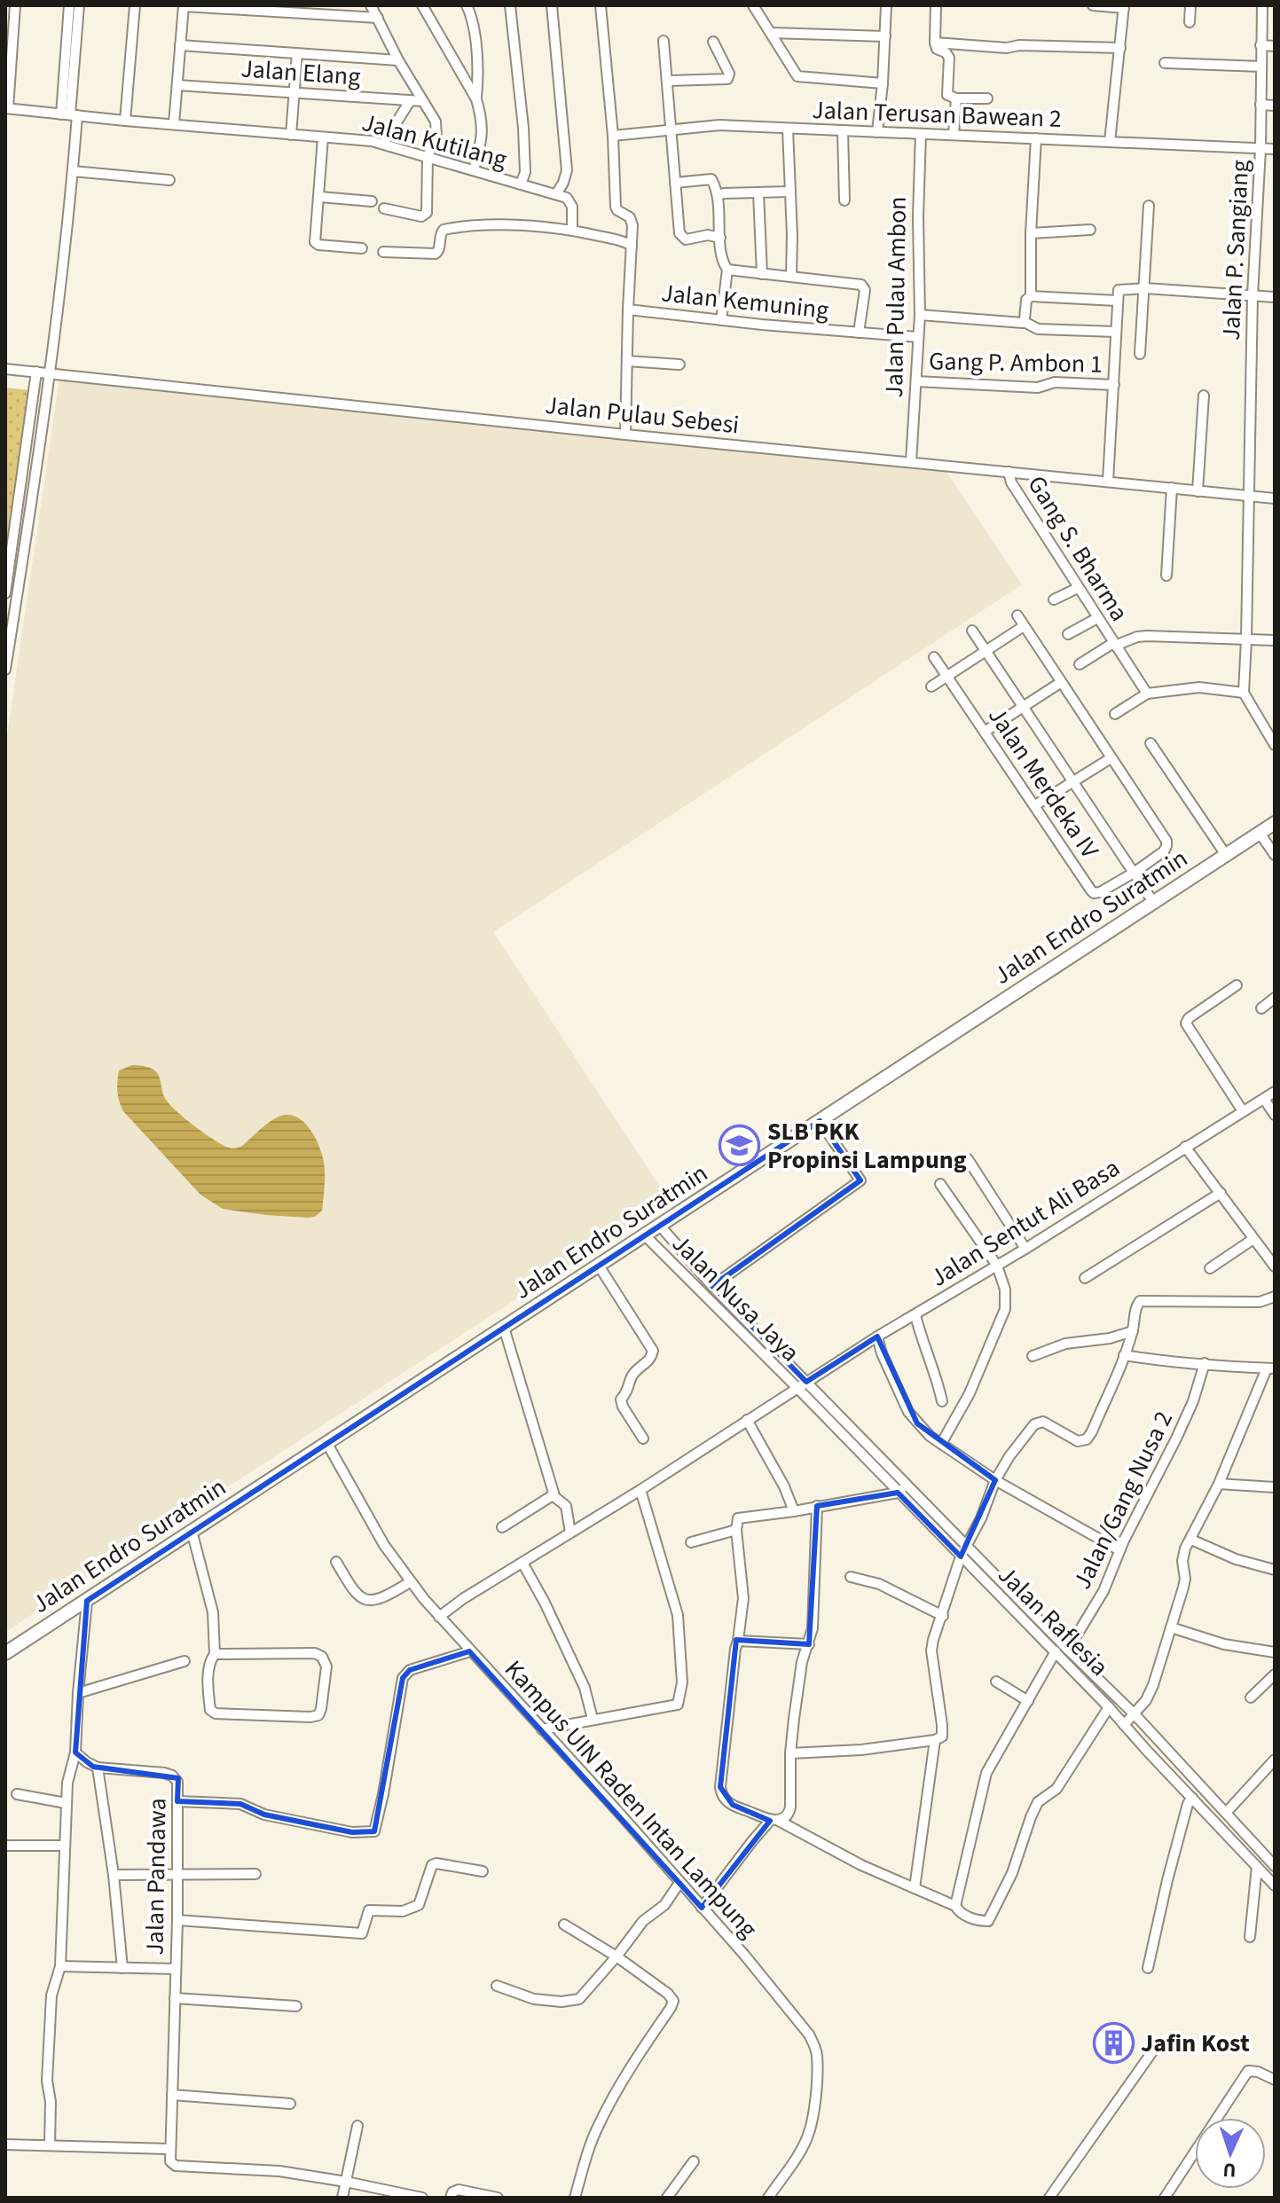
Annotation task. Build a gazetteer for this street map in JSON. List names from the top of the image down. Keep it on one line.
{"streets":{"main road":["Jalan Endro Suratmin"],"street":["Jalan Elang","Jalan Terusan Bawean 2","Jalan Kutilang","Jalan P. Sangiang","Jalan Pulau Ambon","Jalan Kemuning","Gang P. Ambon 1","Jalan Pulau Sebesi","Gang S. Bharma","Jalan Merdeka IV","Jalan Sentut Ali Basa","Jalan Nusa Jaya","Jalan/Gang Nusa 2","Jalan Raflesia","Kampus UIN Raden Intan Lampung","Jalan Pandawa"]},"crossings":[["Jalan Terusan Bawean 2","Jalan P. Sangiang"],["Jalan Terusan Bawean 2","Jalan Pulau Ambon"],["Jalan Terusan Bawean 2","Jalan Kemuning"],["Jalan P. Sangiang","Jalan Pulau Sebesi"],["Jalan Pulau Ambon","Jalan Kemuning"],["Jalan Pulau Ambon","Gang P. Ambon 1"],["Jalan Pulau Ambon","Jalan Pulau Sebesi"],["Jalan Kemuning","Jalan Pulau Sebesi"],["Jalan Pulau Sebesi","Gang S. Bharma"],["Jalan Endro Suratmin","Jalan Nusa Jaya"],["Jalan Endro Suratmin","Kampus UIN Raden Intan Lampung"],["Jalan Sentut Ali Basa","Jalan Nusa Jaya"],["Jalan Sentut Ali Basa","Jalan Raflesia"],["Jalan Sentut Ali Basa","Kampus UIN Raden Intan Lampung"],["Jalan Nusa Jaya","Jalan Raflesia"],["Jalan/Gang Nusa 2","Jalan Raflesia"]],"places":{"school or university":["SLB PKK Propinsi Lampung"],"building":["Jafin Kost"]},"north":"bottom"}
